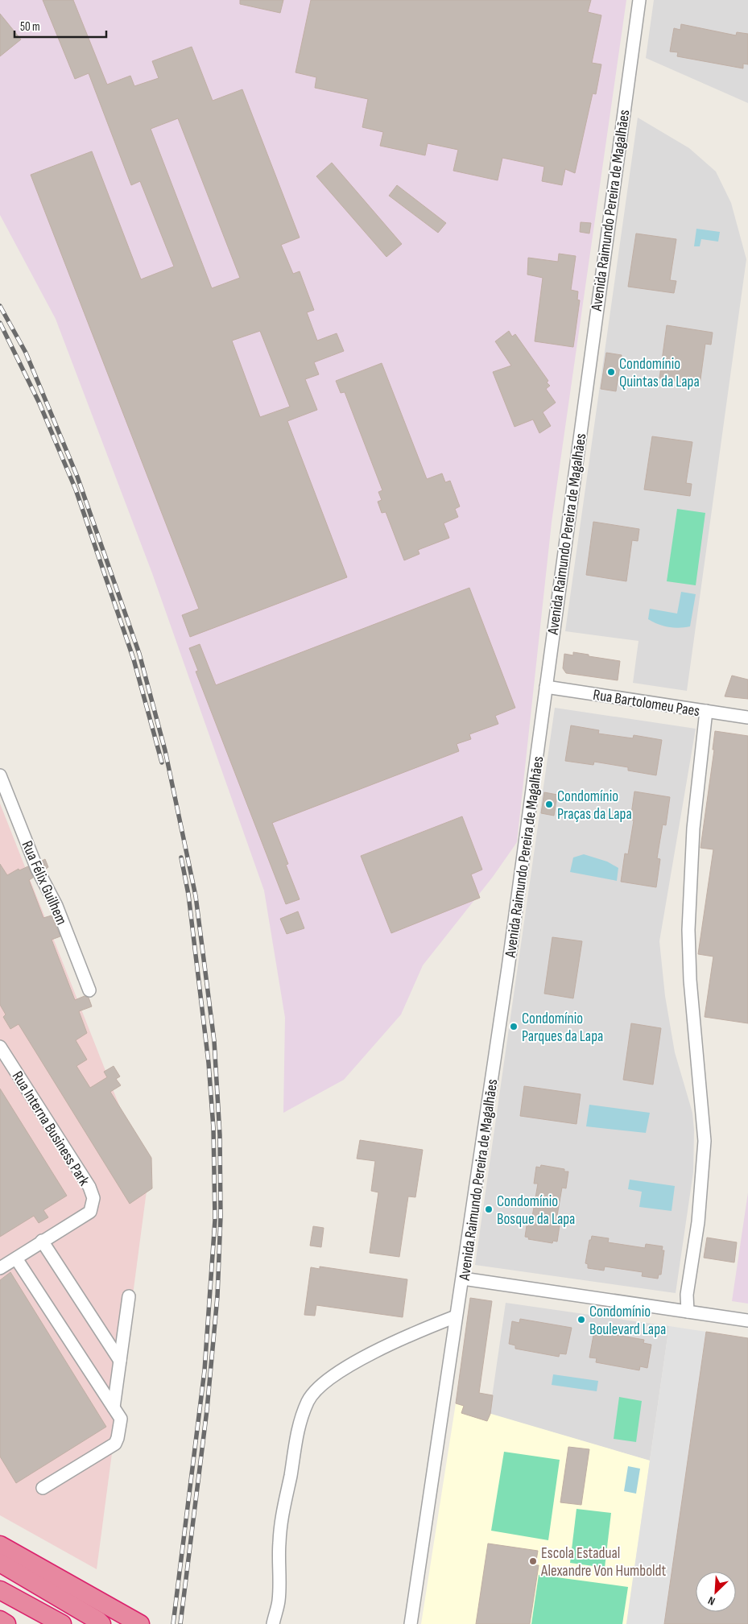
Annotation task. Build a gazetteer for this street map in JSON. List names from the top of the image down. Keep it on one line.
{"streets":{"street":["Avenida Raimundo Pereira de Magalhães","Rua Bartolomeu Paes","Rua Félix Guilhem","Rua Interna Business Park"]},"crossings":[["Avenida Raimundo Pereira de Magalhães","Rua Bartolomeu Paes"]],"places":["Condomínio Quintas da Lapa","Condomínio Praças da Lapa","Condomínio Parques da Lapa","Condomínio Bosque da Lapa","Condomínio Boulevard Lapa","Escola Estadual Alexandre Von Humboldt"],"scale_bar":"50 m","north":"bottom left"}
